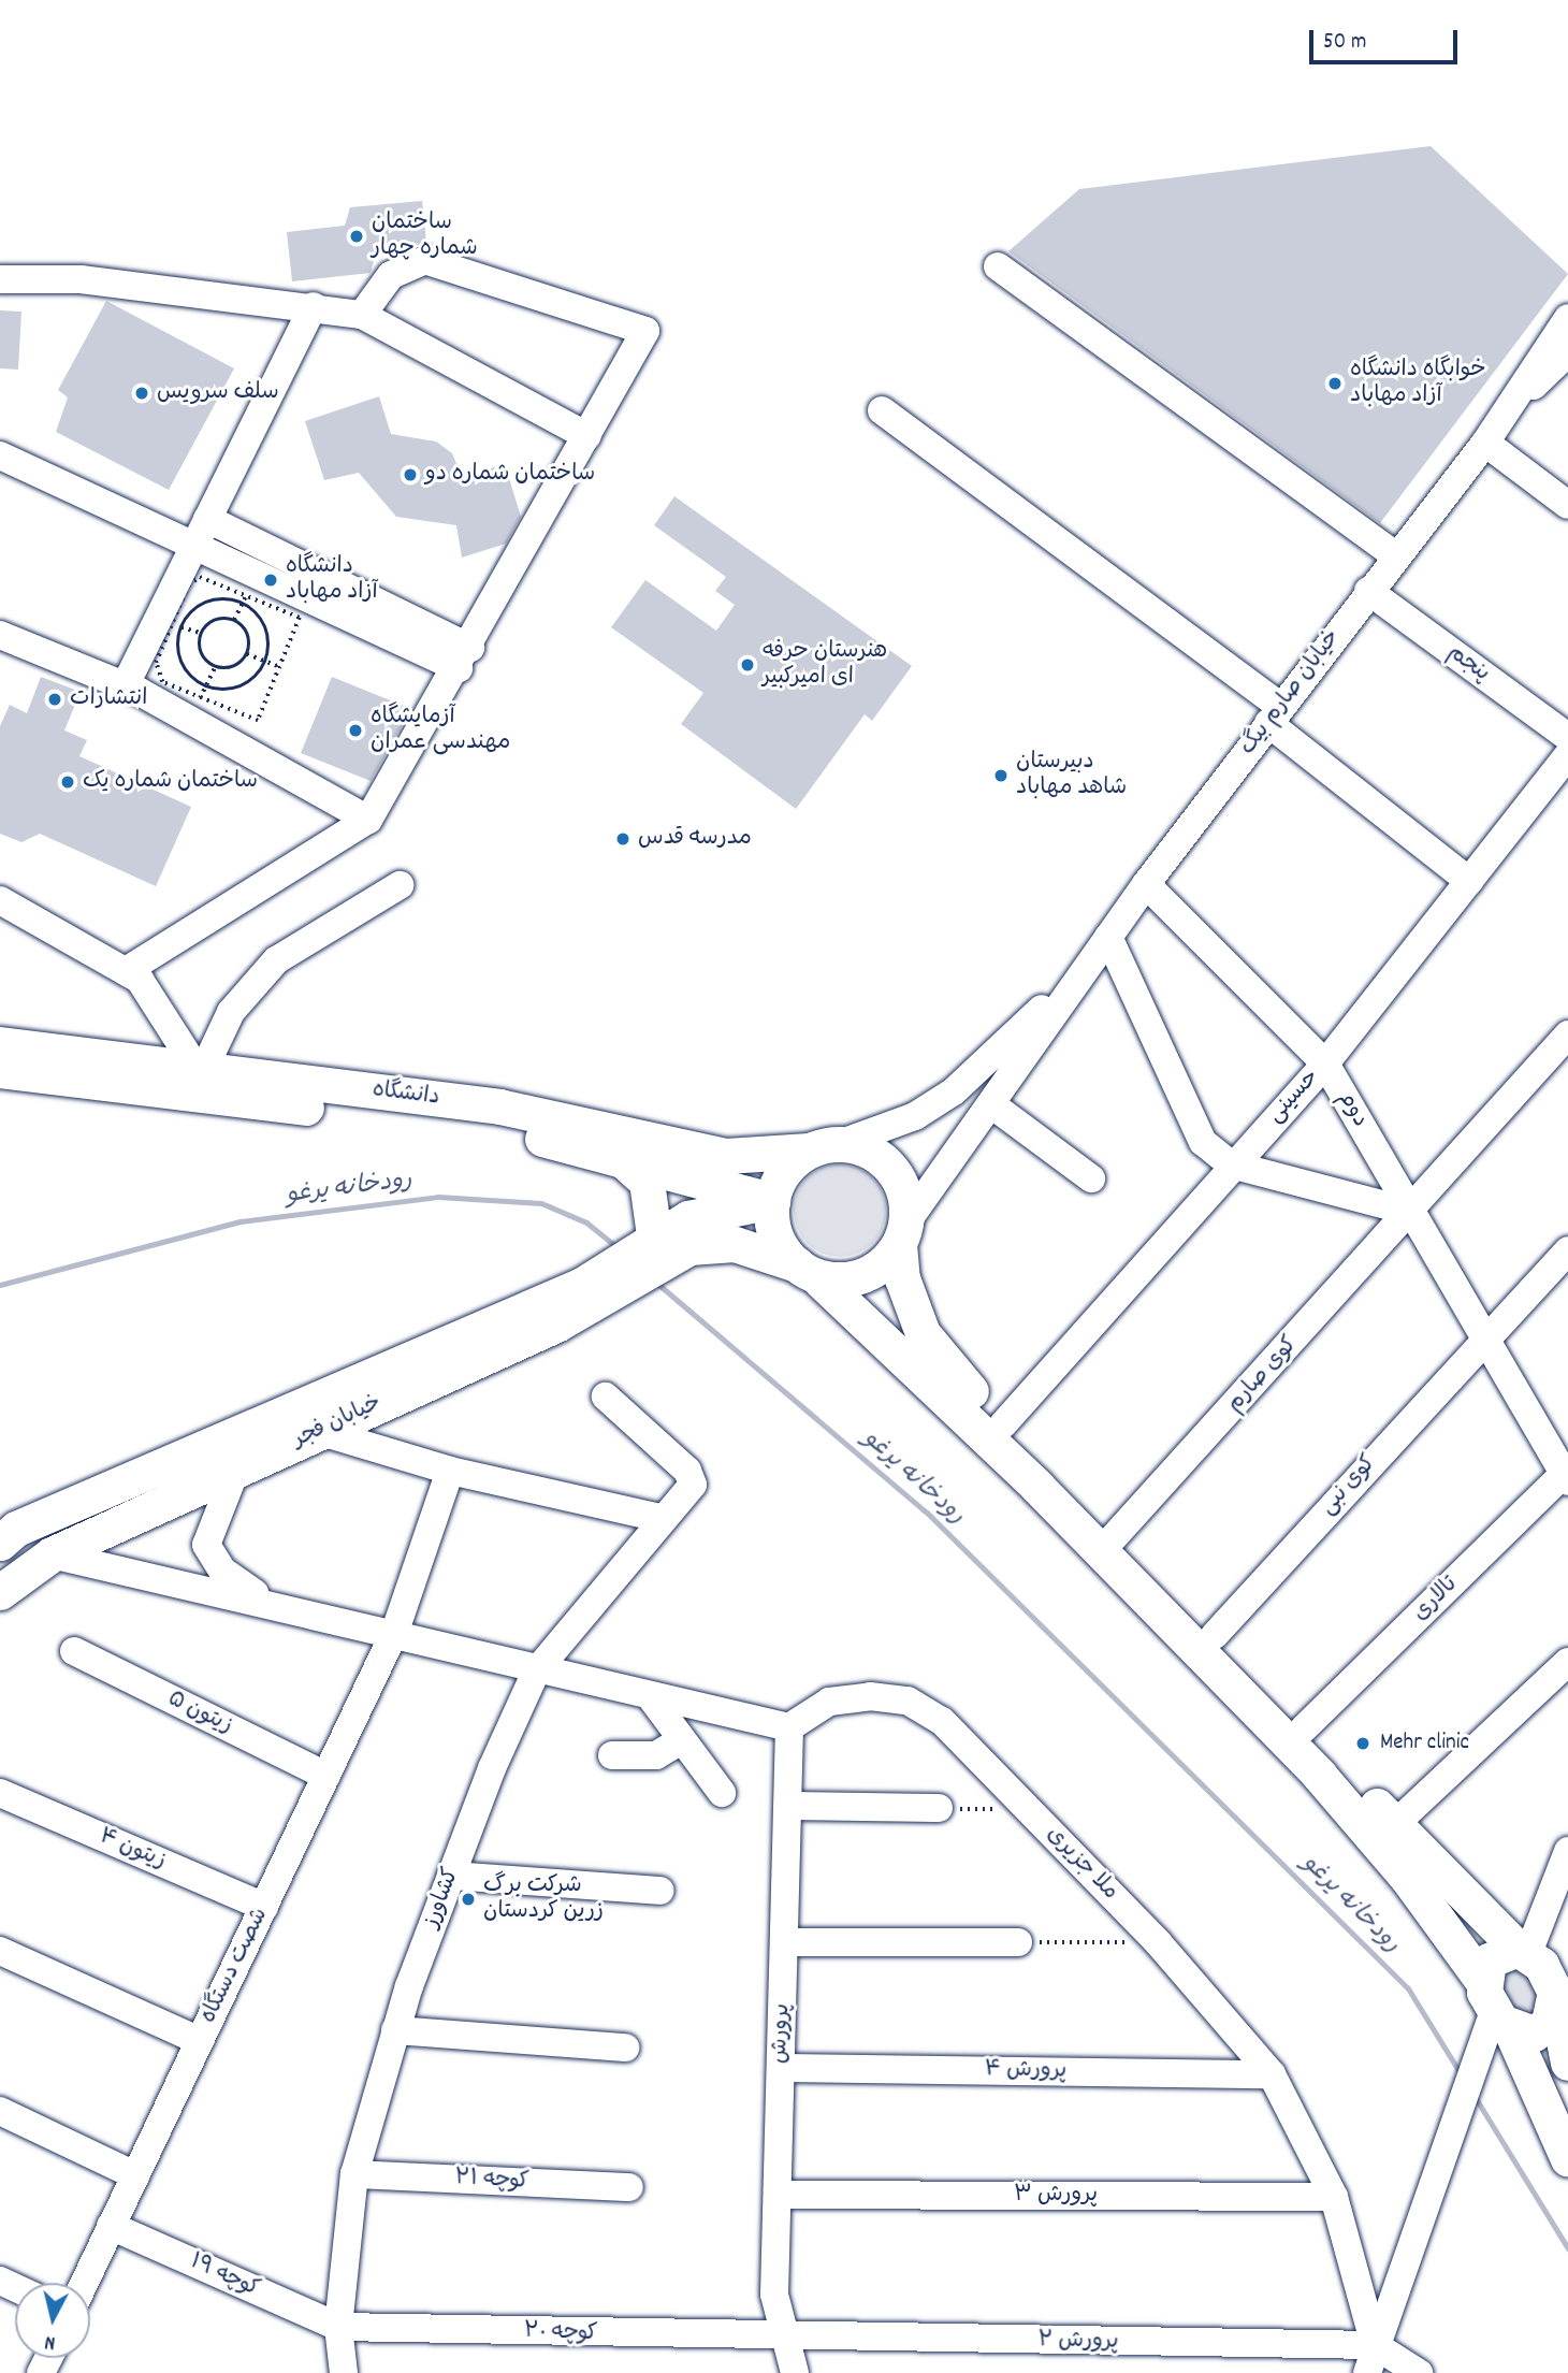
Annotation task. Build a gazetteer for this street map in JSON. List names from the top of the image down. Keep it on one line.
{"streets":{"main road":["دانشگاه","خیابان فجر"],"street":["پنجم","خیابان صارم بیگ","حسینی","دوم","کوی صارم","کوی نبی","تالاری","زیتون ۵","زیتون ۴","ملا جزیری","کشاورز","شصت دستگاه","پرورش","پرورش ۴","کوچه ۲۱","پرورش ۳","کوچه ۱۹","کوچه ۲۰","پرورش ۲"]},"crossings":[["پنجم","خیابان صارم بیگ"],["خیابان صارم بیگ","دانشگاه"],["خیابان صارم بیگ","دوم"],["خیابان صارم بیگ","خیابان فجر"],["دانشگاه","خیابان فجر"],["حسینی","دوم"],["دوم","کوی صارم"],["دوم","کوی نبی"],["دوم","تالاری"],["زیتون ۵","شصت دستگاه"],["زیتون ۴","شصت دستگاه"],["ملا جزیری","پرورش"],["ملا جزیری","پرورش ۴"],["ملا جزیری","پرورش ۳"],["ملا جزیری","پرورش ۲"],["کشاورز","کوچه ۲۱"],["کشاورز","کوچه ۱۹"],["کشاورز","کوچه ۲۰"],["شصت دستگاه","کوچه ۱۹"],["پرورش","پرورش ۴"],["پرورش","پرورش ۳"],["پرورش","کوچه ۲۰"],["پرورش","پرورش ۲"],["کوچه ۱۹","کوچه ۲۰"],["کوچه ۲۰","پرورش ۲"]],"water":["رودخانه یرغو"],"places":["ساختمان شماره چهار","خوابگاه دانشگاه آزاد مهاباد","سلف سرویس","ساختمان شماره دو","دانشگاه آزاد مهاباد","هنرستان حرفه ای امیرکبیر","انتشارات","آزمایشگاه مهندسی عمران","دبیرستان شاهد مهاباد","ساختمان شماره یک","مدرسه قدس","Mehr clinic","شرکت برگ زرین کردستان"],"scale_bar":"50 m","north":"bottom"}
